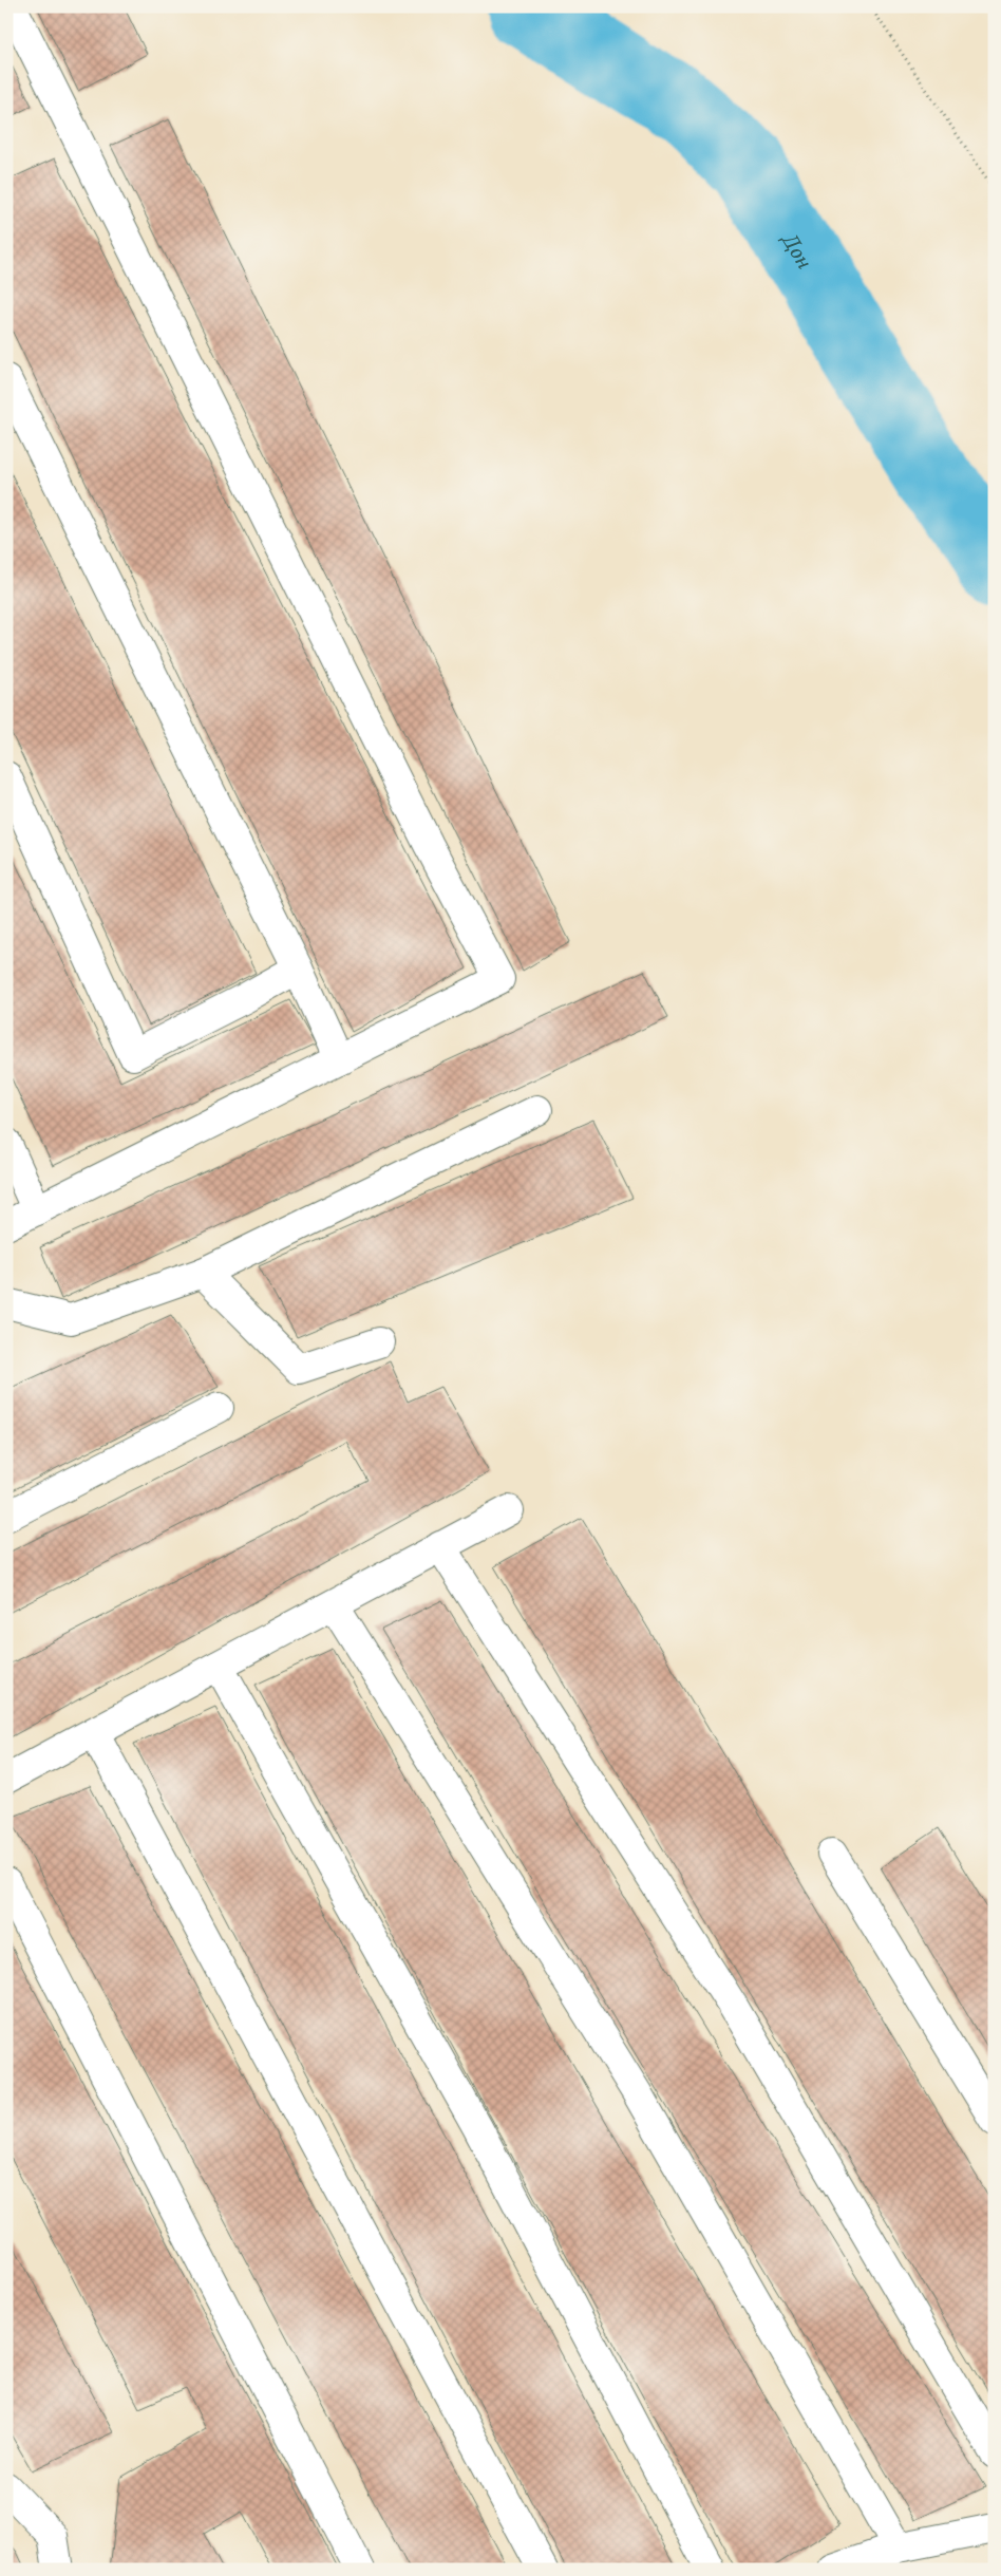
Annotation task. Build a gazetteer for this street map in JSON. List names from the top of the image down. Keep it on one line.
{"water":["Дон"]}
